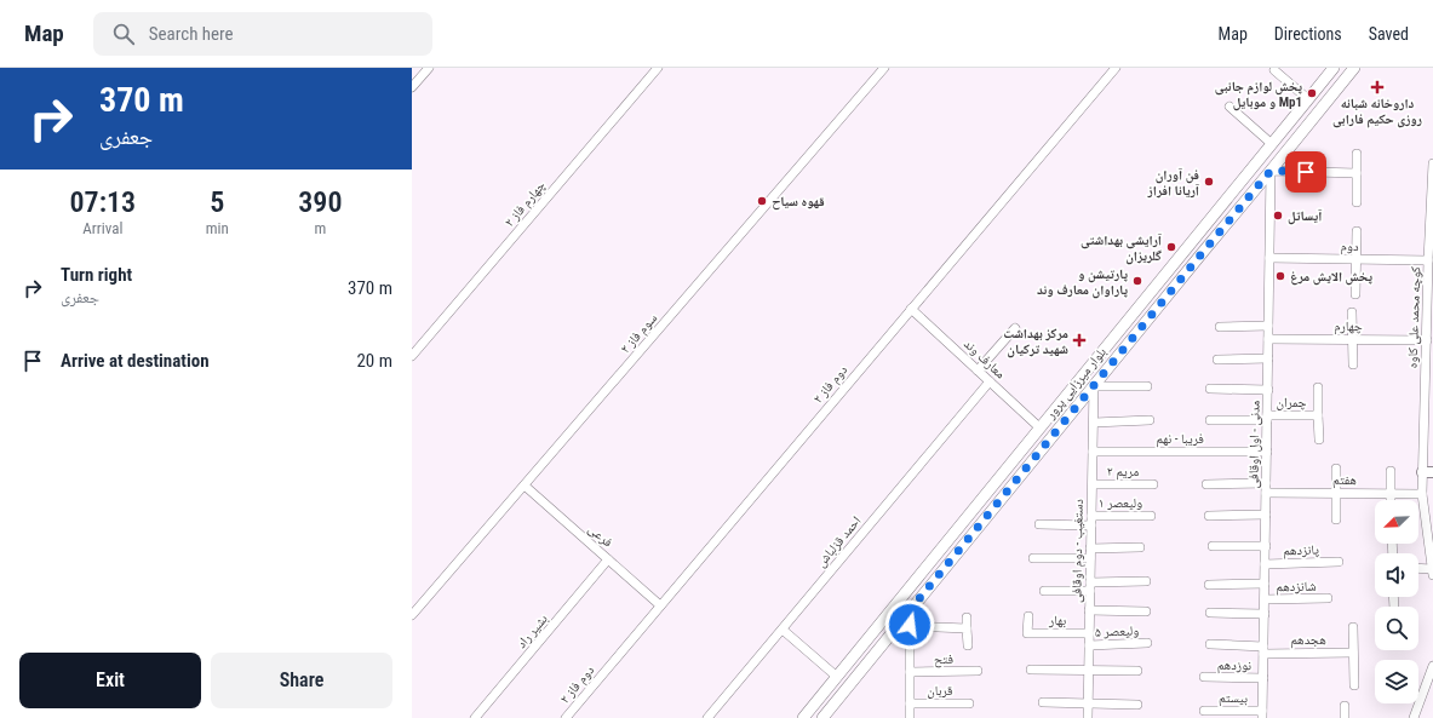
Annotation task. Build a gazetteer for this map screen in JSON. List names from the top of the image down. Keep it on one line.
{"streets":{"main road":["بلوار میرزایی پرور"],"street":["چهارم فاز ۲","دوم","کوچه محمد علی کاوه","چهارم","سوم فاز ۲","معارف وند","دوم فاز ۲","چمران","فریبا - نهم","مدنی - اول اوقافی","مریم ۲","هفتم","ولیعصر ۱","فرعی","احمد قزلباش","پانزدهم","دستغیب - دوم اوقافی","شانزدهم","بهار","بشیر راد","ولیعصر ۵","هجدهم","فتح","نوزدهم","قربان","بیستم"]},"crossings":[["دوم","کوچه محمد علی کاوه"],["دوم","مدنی - اول اوقافی"],["کوچه محمد علی کاوه","چهارم"],["کوچه محمد علی کاوه","هفتم"],["چهارم","مدنی - اول اوقافی"],["سوم فاز ۲","فرعی"],["معارف وند","بلوار میرزایی پرور"],["معارف وند","دوم فاز ۲"],["معارف وند","احمد قزلباش"],["بلوار میرزایی پرور","مدنی - اول اوقافی"],["بلوار میرزایی پرور","دستغیب - دوم اوقافی"],["دوم فاز ۲","فرعی"],["چمران","مدنی - اول اوقافی"],["فریبا - نهم","مدنی - اول اوقافی"],["فریبا - نهم","دستغیب - دوم اوقافی"],["مدنی - اول اوقافی","هفتم"],["مدنی - اول اوقافی","پانزدهم"],["مدنی - اول اوقافی","شانزدهم"],["مدنی - اول اوقافی","هجدهم"],["مدنی - اول اوقافی","نوزدهم"],["مدنی - اول اوقافی","بیستم"],["مریم ۲","دستغیب - دوم اوقافی"],["ولیعصر ۱","دستغیب - دوم اوقافی"],["فرعی","بشیر راد"],["دستغیب - دوم اوقافی","بهار"],["دستغیب - دوم اوقافی","ولیعصر ۵"]],"places":{"health":["داروخانه شبانه روزی حکیم فارابی","مرکز بهداشت شهید ترکیان"],"other":["پخش لوازم جانبی و موبایل Mp1","فن آوران آریانا افراز","قهوه سیاح","آیساتل","آرایشی بهداشتی گلریزان","پخش الایش مرغ","پارتیشن و پاراوان معارف وند"]},"north":"bottom left","page":{"header":"Map","search":"Search here","nav":["Map","Directions","Saved"],"turn":["370 m","جعفری"],"eta":["07:13","Arrival","5","min","390","m"],"list":[{"name":"Turn right","note":"جعفری","value":"370 m"},{"name":"Arrive at destination","value":"20 m"}],"buttons":["Exit","Share"]}}
